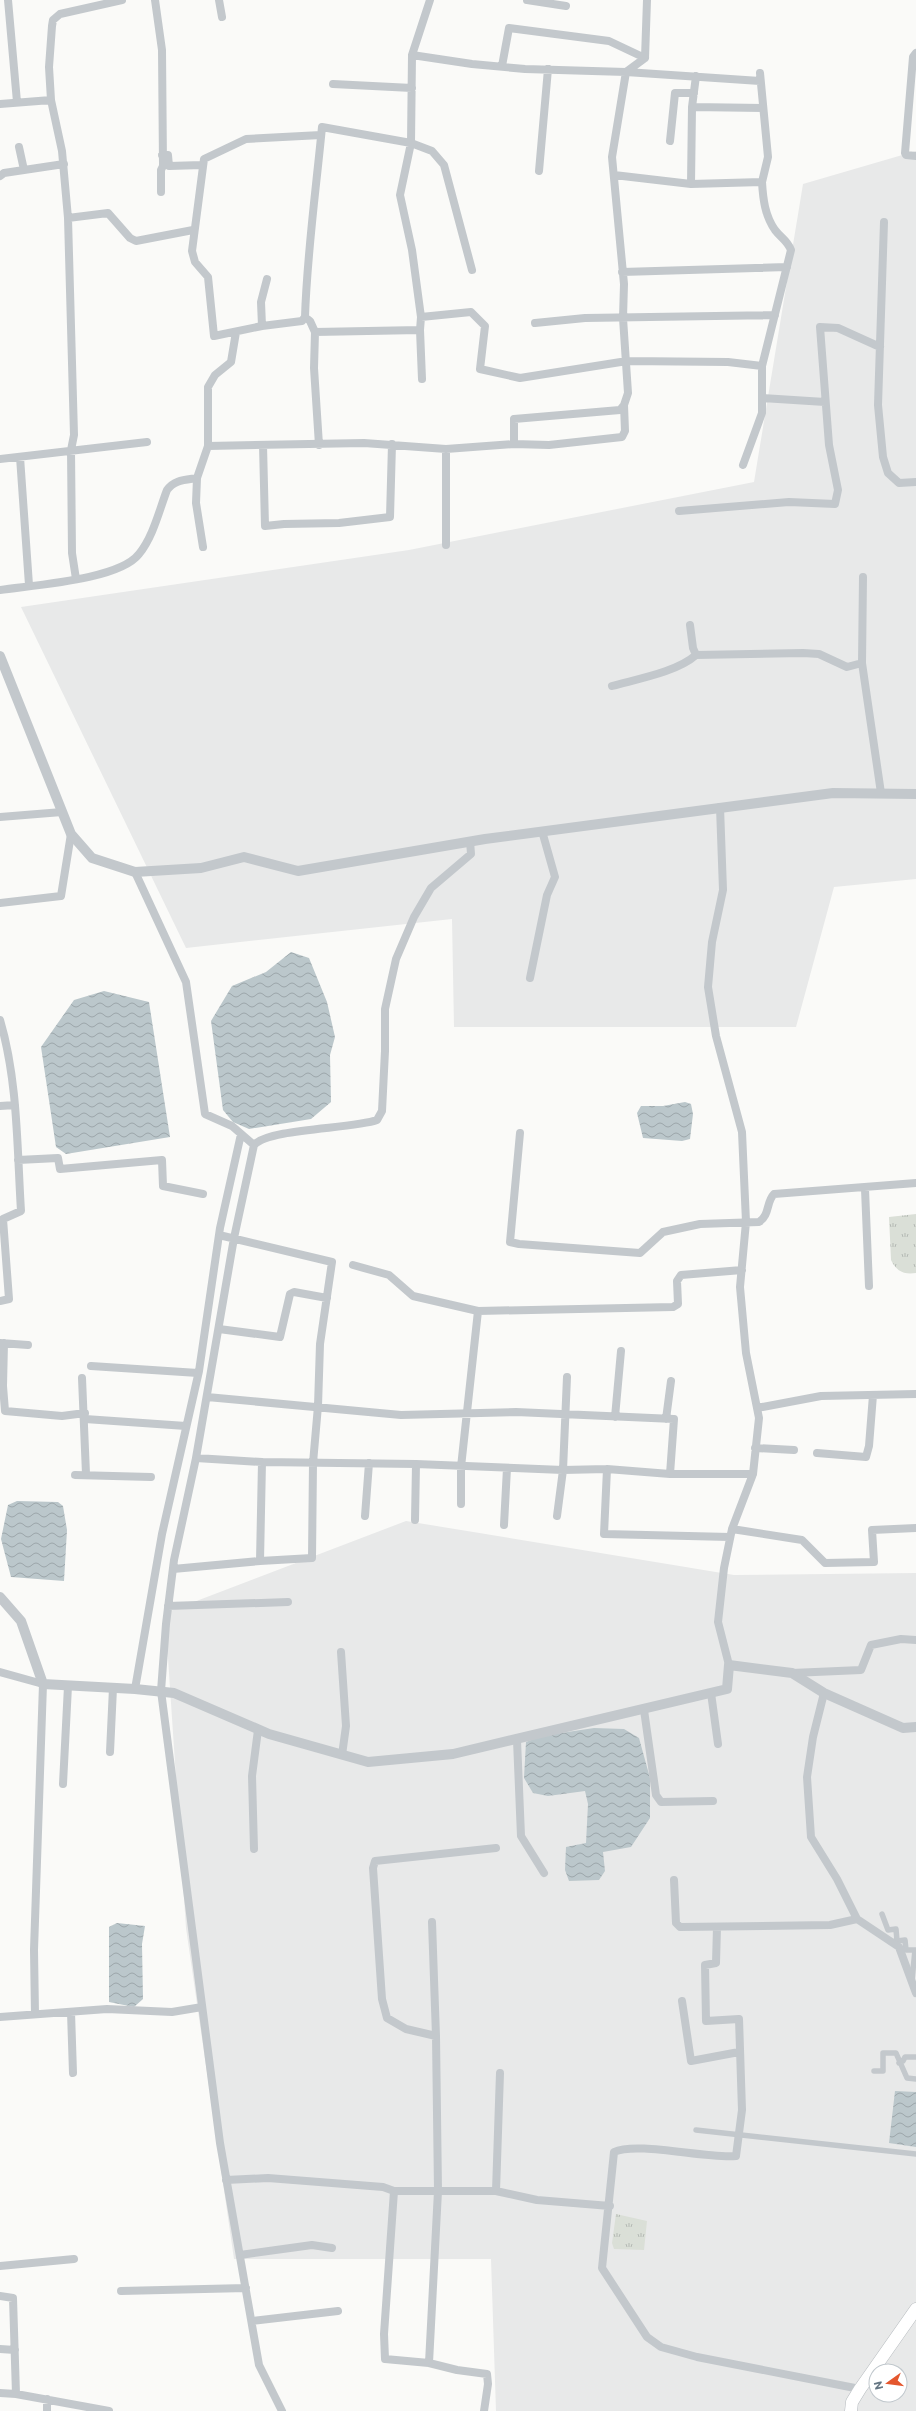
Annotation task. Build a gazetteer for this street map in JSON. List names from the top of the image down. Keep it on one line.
{"north":"left"}
